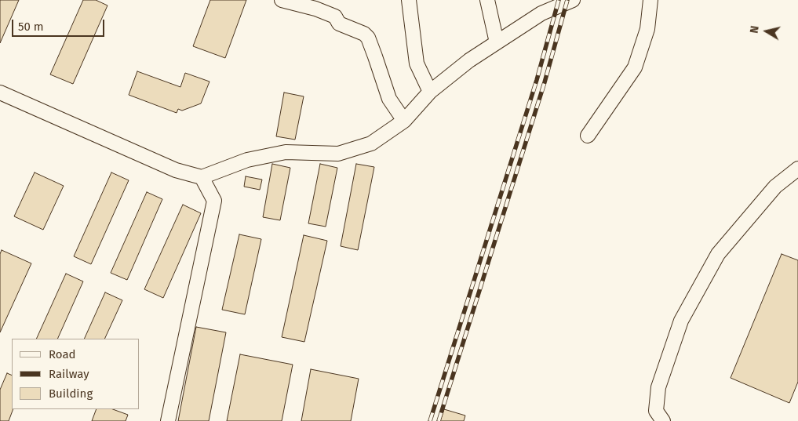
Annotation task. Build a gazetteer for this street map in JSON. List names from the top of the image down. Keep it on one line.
{"legend":["Road","Railway","Building"],"scale_bar":"50 m","north":"left"}
